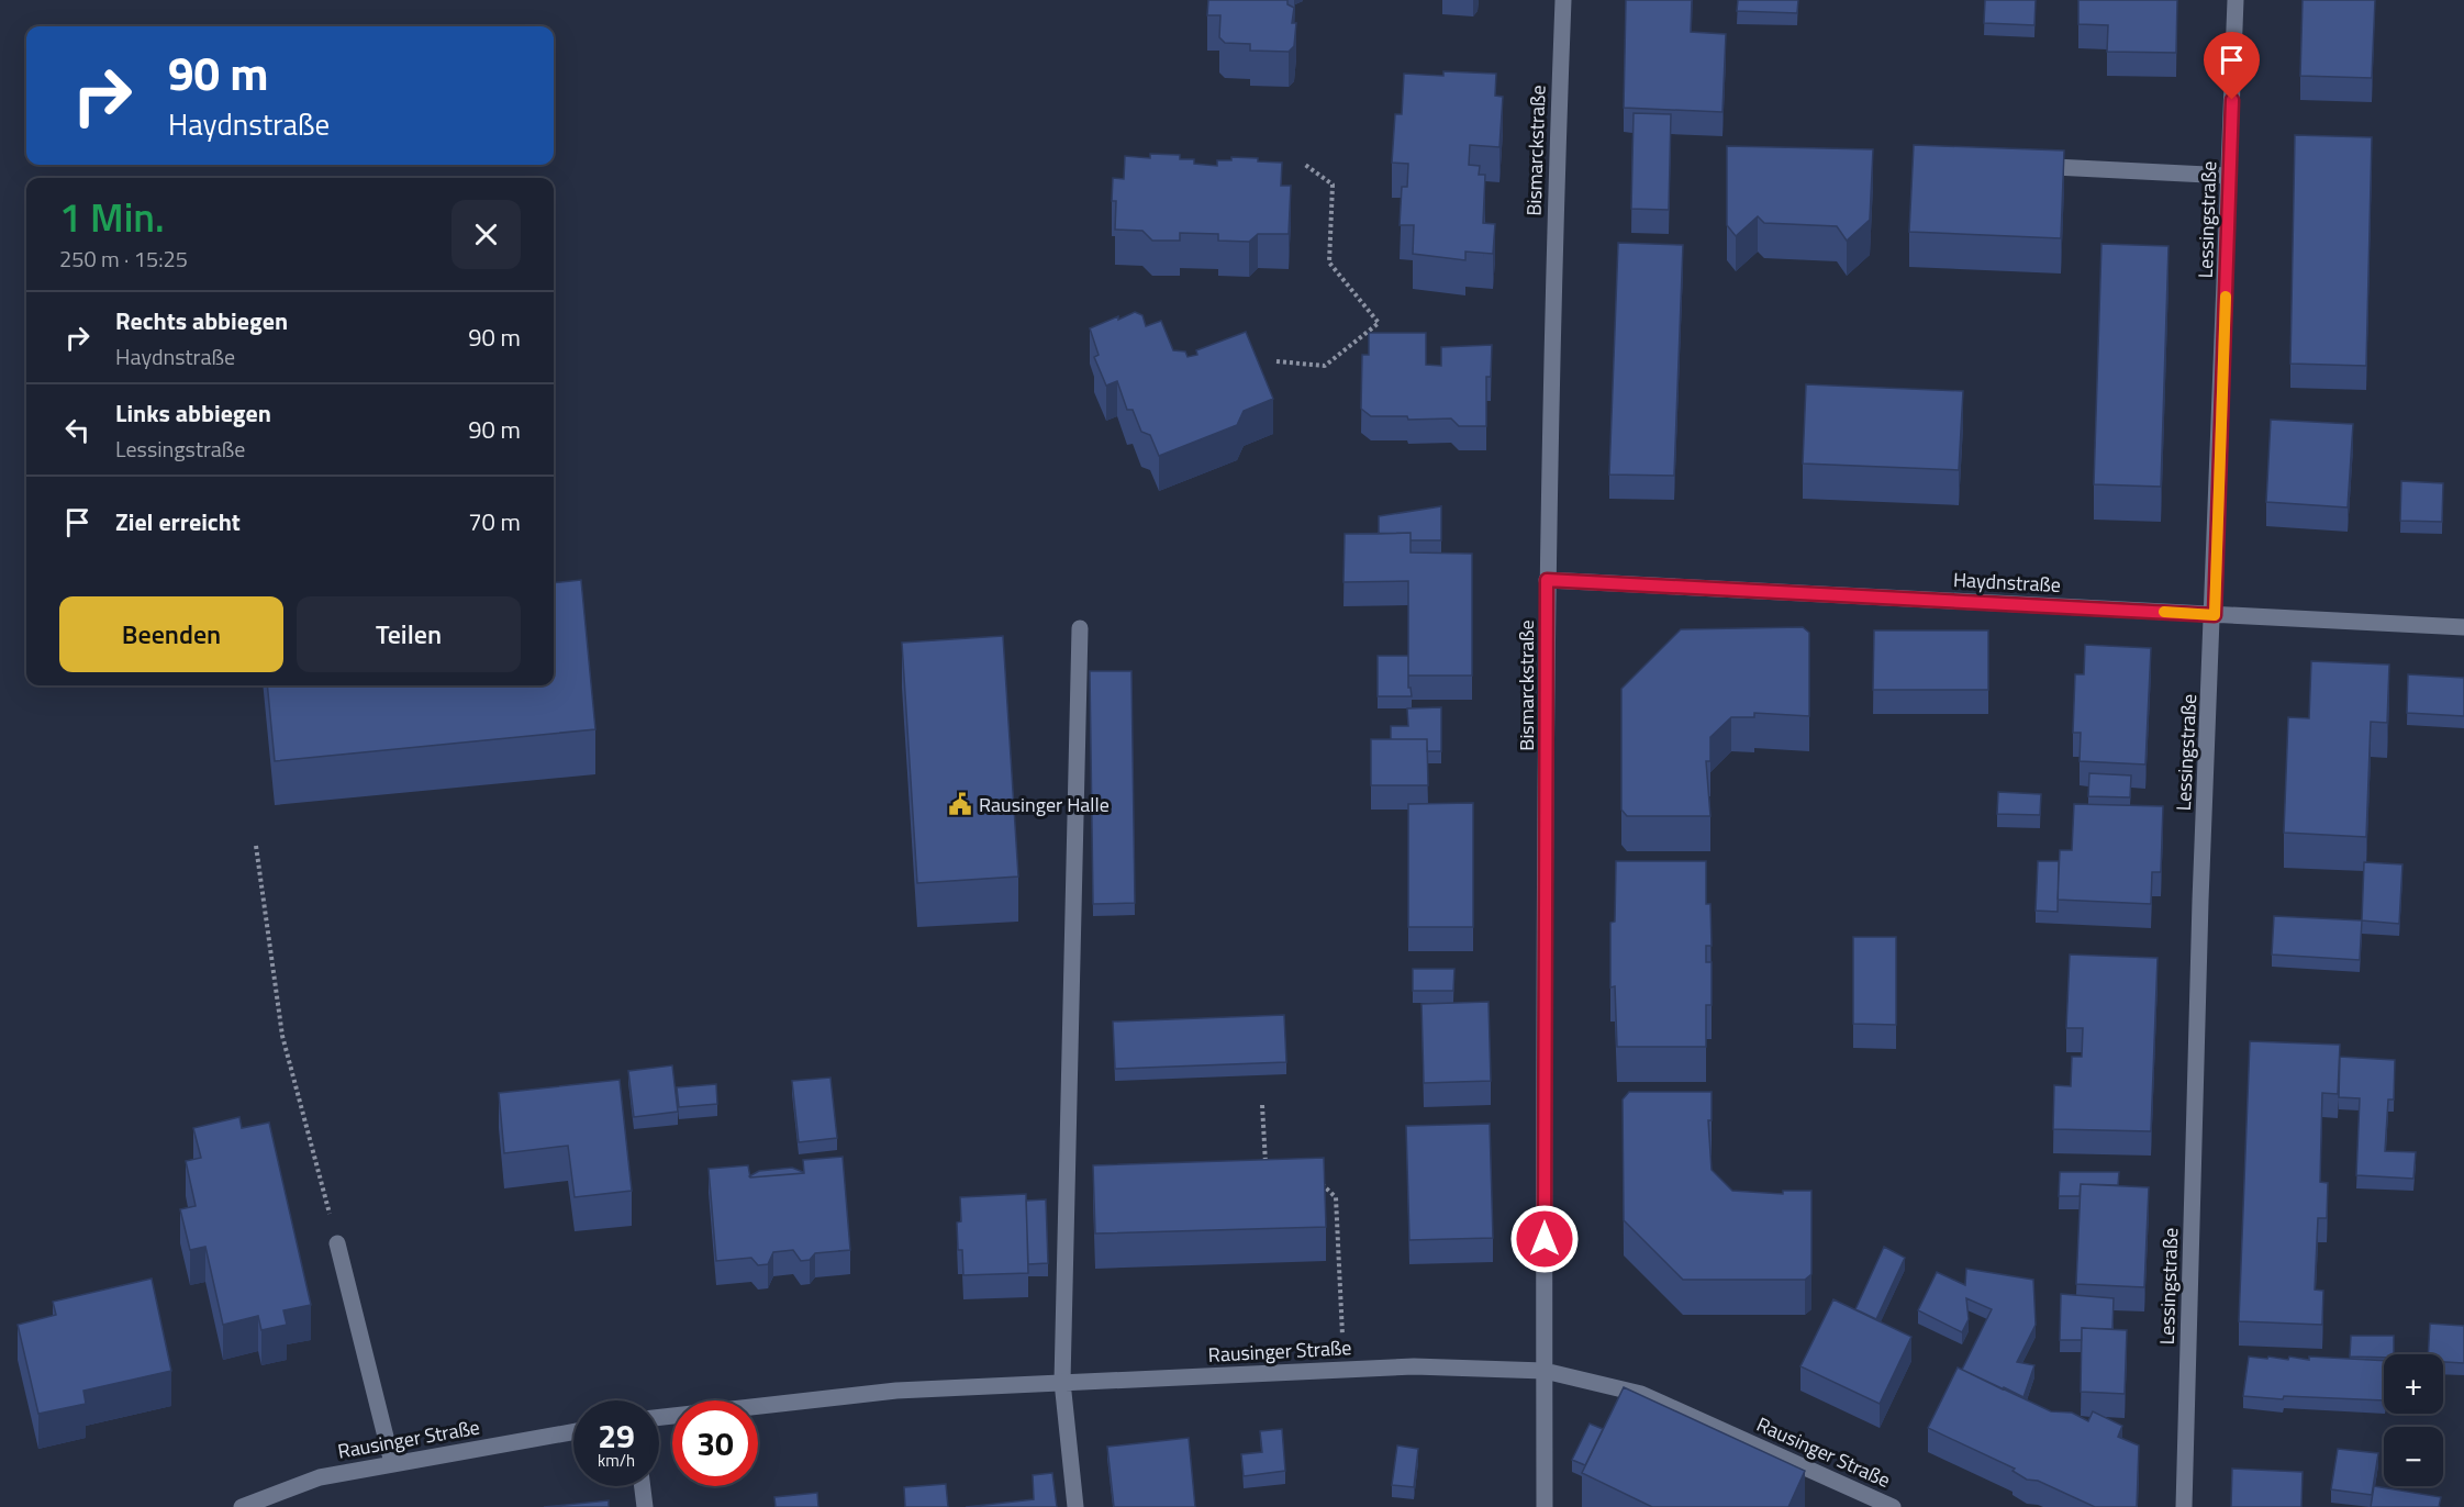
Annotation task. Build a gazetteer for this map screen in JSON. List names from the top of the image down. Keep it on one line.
{"streets":{"street":["Bismarckstraße","Lessingstraße","Haydnstraße","Rausinger Straße"]},"crossings":[["Bismarckstraße","Haydnstraße"],["Bismarckstraße","Rausinger Straße"],["Lessingstraße","Haydnstraße"]],"places":{"public building":["Rausinger Halle"]},"page":{"turn":["90 m","Haydnstraße"],"heading":["1 Min.","250 m · 15:25"],"list":[{"name":"Rechts abbiegen","note":"Haydnstraße","value":"90 m"},{"name":"Links abbiegen","note":"Lessingstraße","value":"90 m"},{"name":"Ziel erreicht","value":"70 m"}],"buttons":["Beenden","Teilen"],"map_buttons":["+","−"],"speed":"29 km/h","limit":"30"}}
